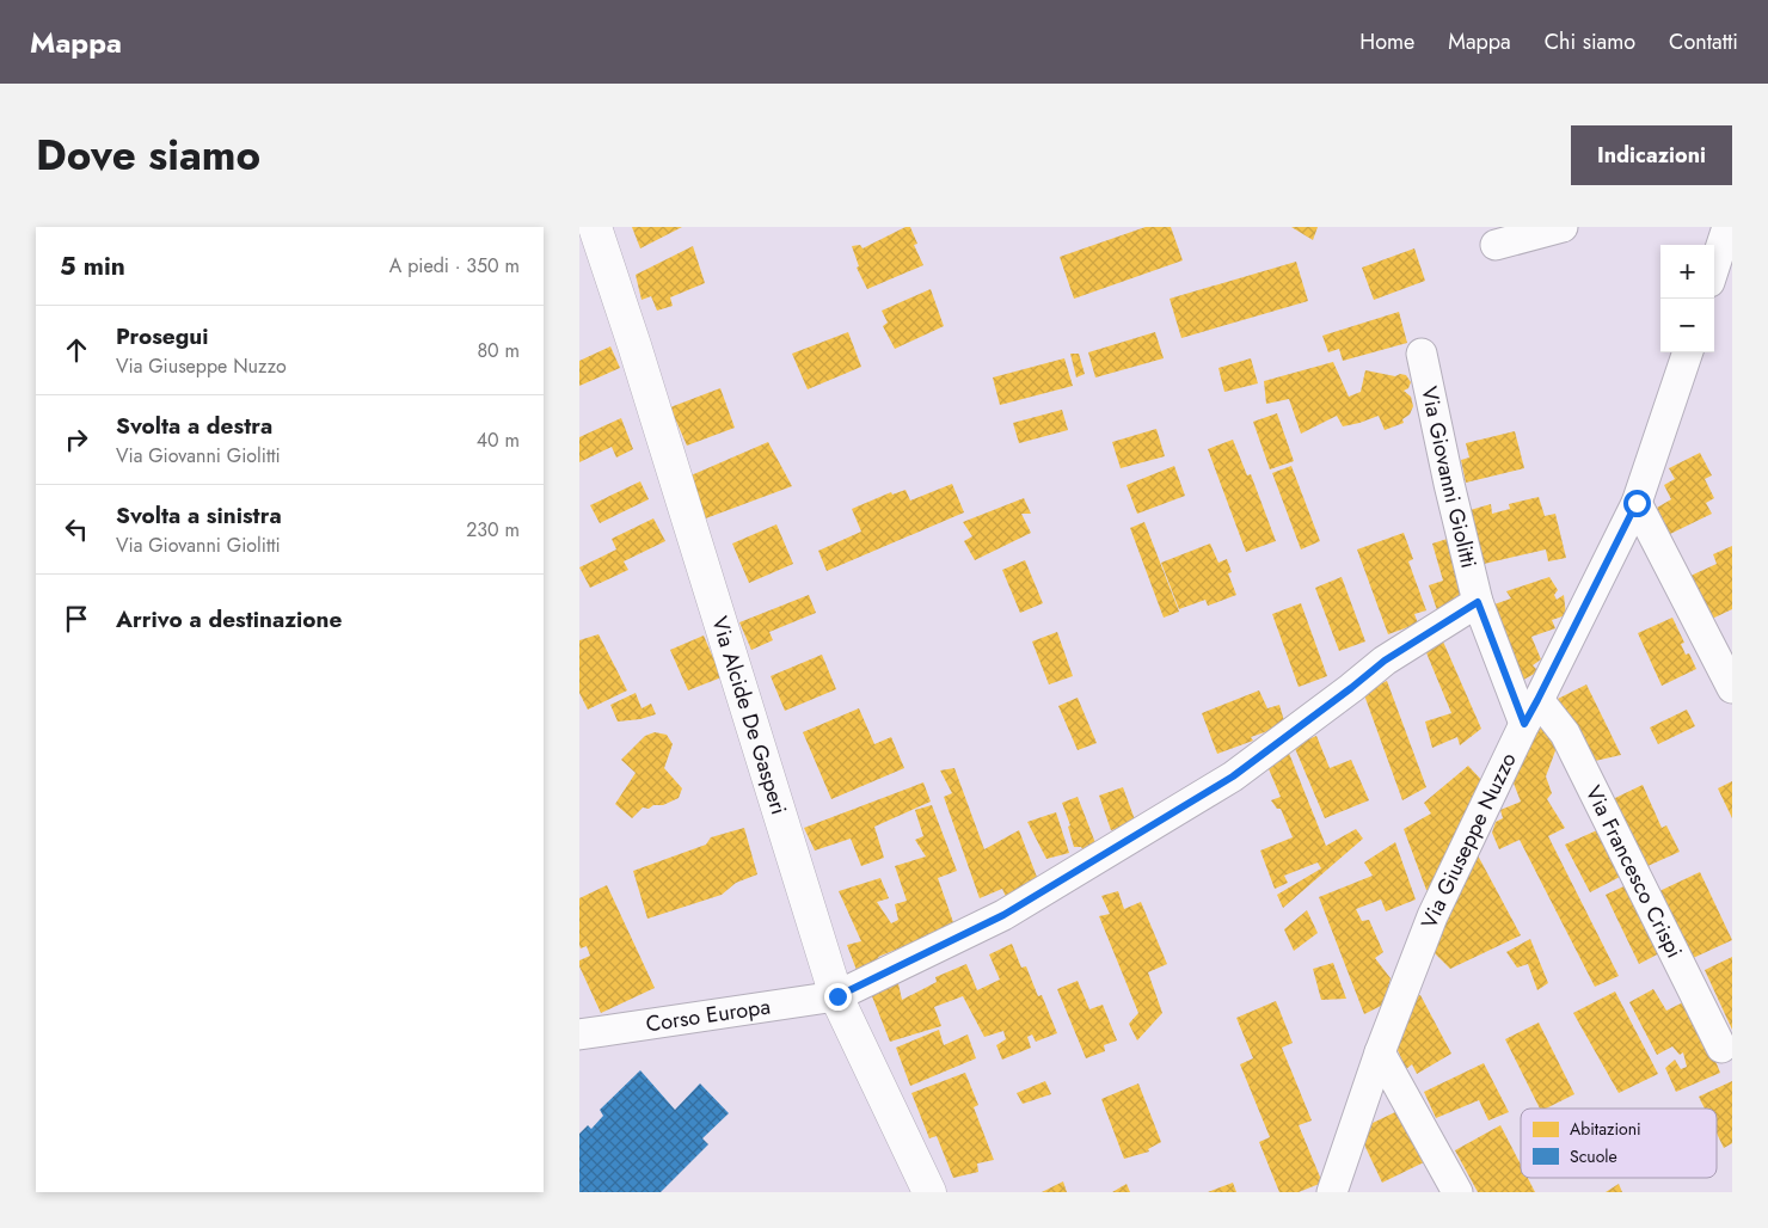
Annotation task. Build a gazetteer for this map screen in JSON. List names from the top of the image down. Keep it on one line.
{"streets":{"main road":["Via Alcide De Gasperi"],"street":["Via Giovanni Giolitti","Via Giuseppe Nuzzo","Via Francesco Crispi","Corso Europa"]},"crossings":[["Via Giovanni Giolitti","Via Giuseppe Nuzzo"],["Via Giovanni Giolitti","Via Francesco Crispi"],["Via Alcide De Gasperi","Corso Europa"],["Via Giuseppe Nuzzo","Via Francesco Crispi"]],"legend":["Abitazioni","Scuole"],"page":{"header":"Mappa","nav":["Home","Mappa","Chi siamo","Contatti"],"title":"Dove siamo","buttons":"Indicazioni","heading":["5 min","A piedi · 350 m"],"map_buttons":["+","−"],"list":[["Prosegui","Via Giuseppe Nuzzo","80 m"],["Svolta a destra","Via Giovanni Giolitti","40 m"],["Svolta a sinistra","Via Giovanni Giolitti","230 m"],"Arrivo a destinazione"]}}
